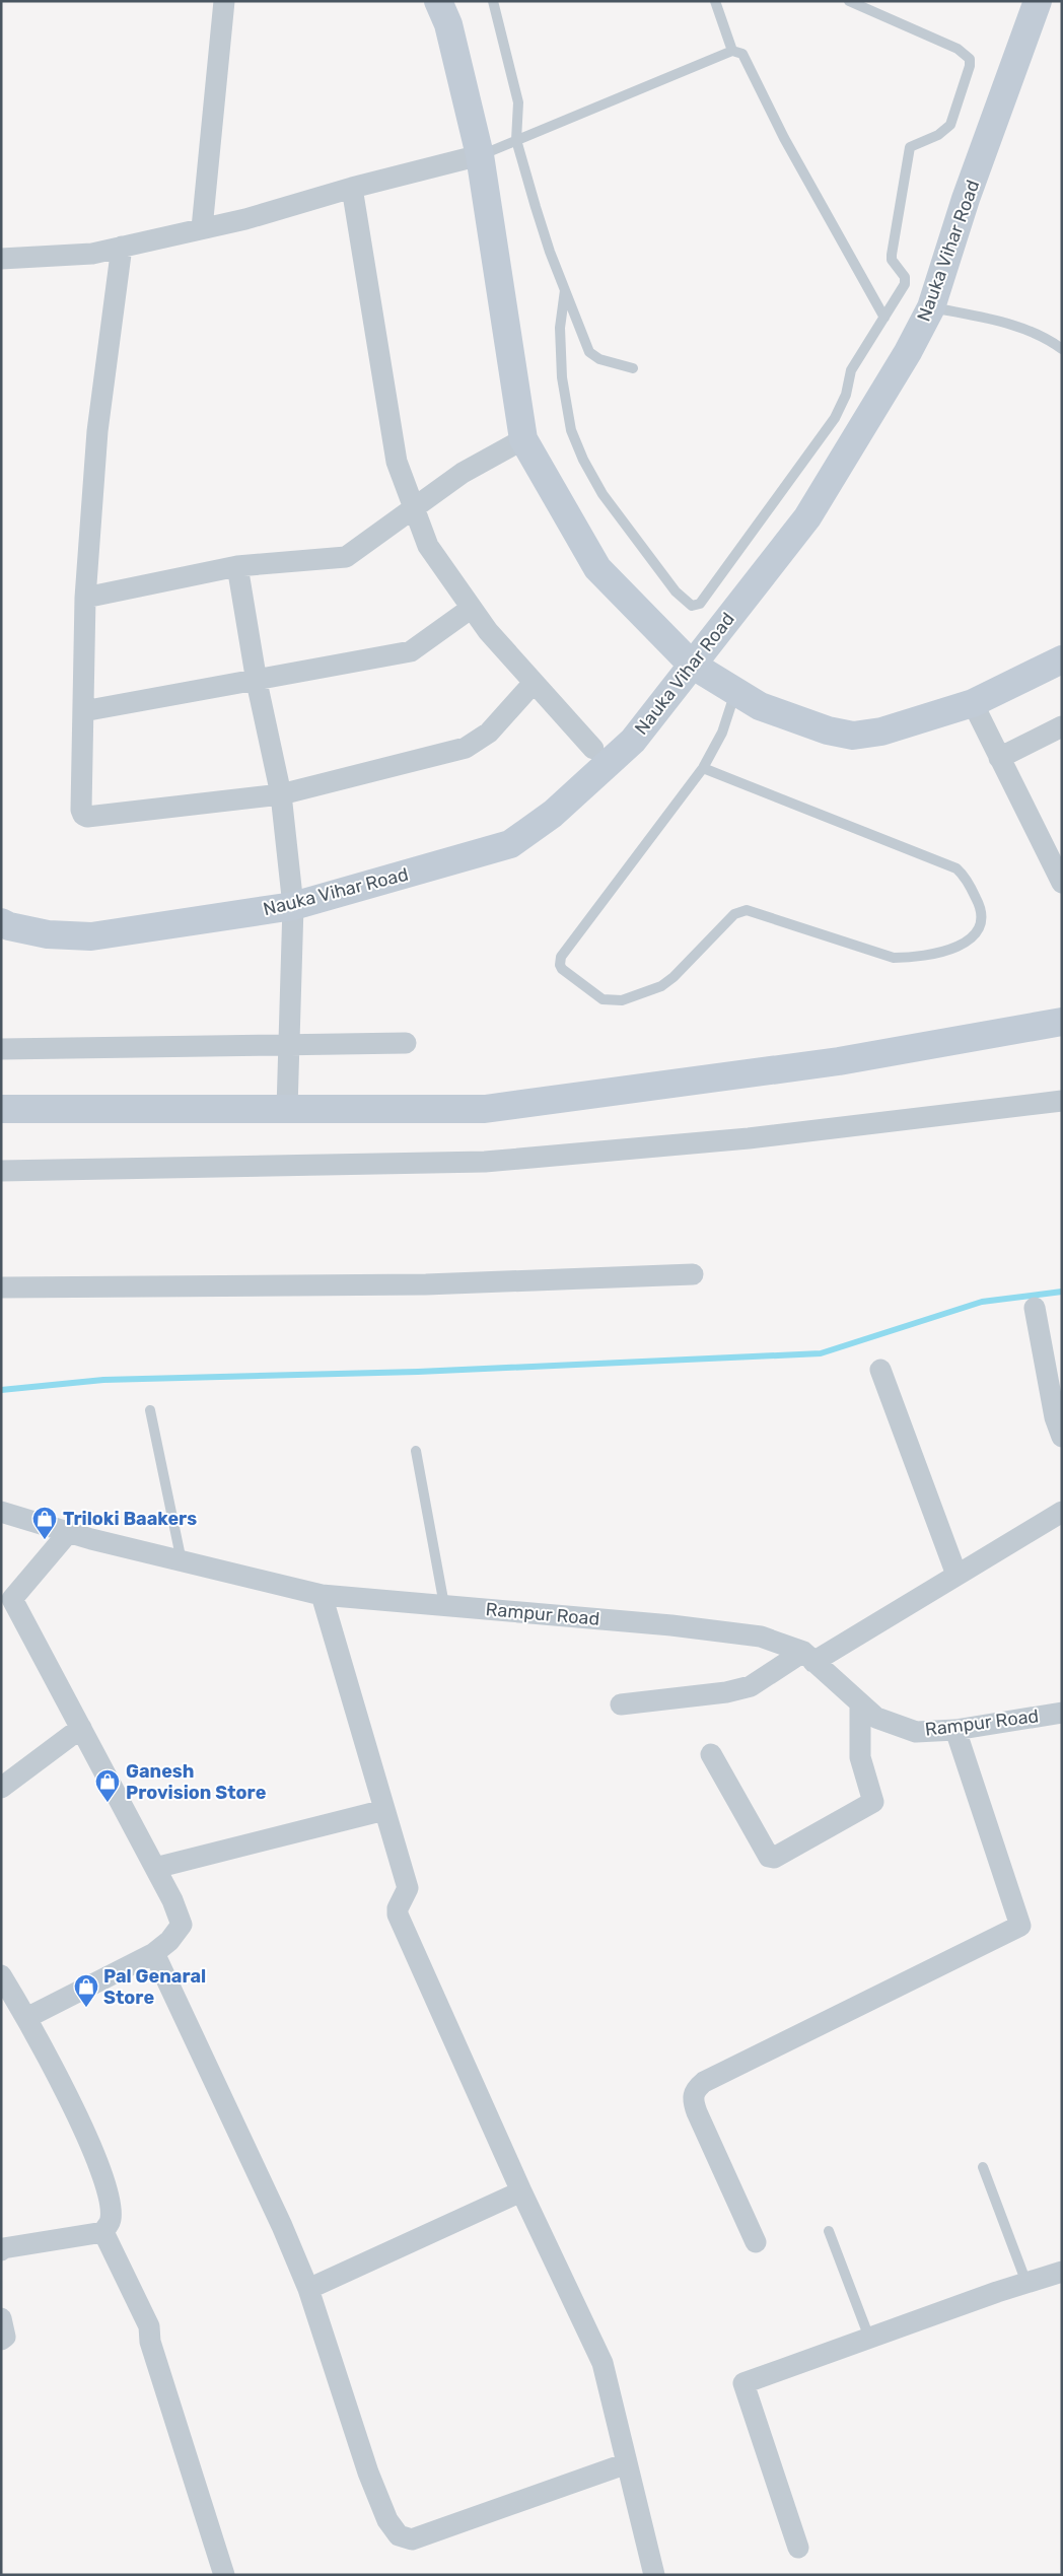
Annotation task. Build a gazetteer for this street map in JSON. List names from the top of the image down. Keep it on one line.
{"streets":{"street":["Nauka Vihar Road","Rampur Road"]},"places":{"shop":["Triloki Baakers","Ganesh Provision Store","Pal Genaral Store"]}}
